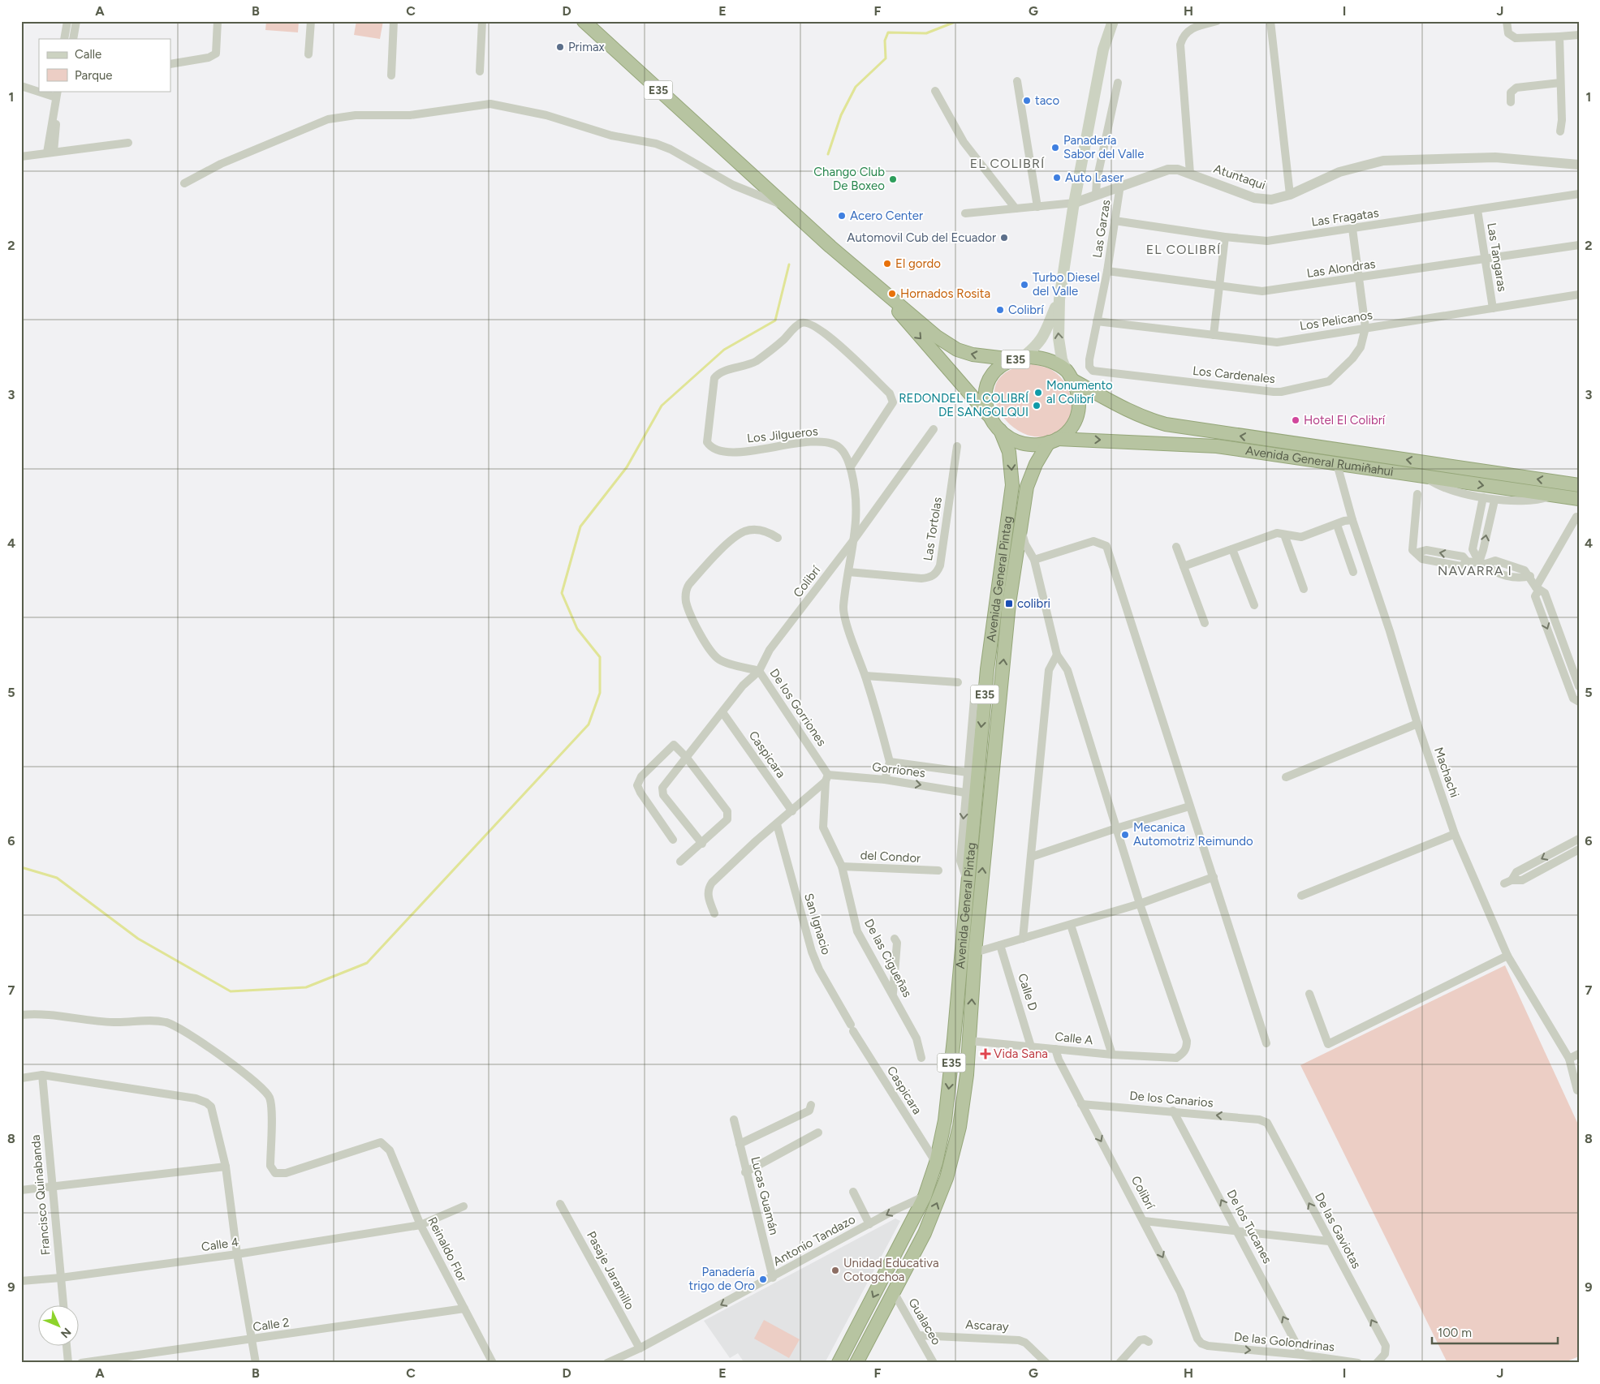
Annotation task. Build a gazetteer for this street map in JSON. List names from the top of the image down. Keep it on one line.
{"streets":{"highway":["E35","Avenida General Rumiñahui","Avenida General Pintag"],"street":["Atuntaqui","Las Fragatas","Las Garzas","Las Tangaras","Las Alondras","Los Pelicanos","Los Cardenales","Los Jilgueros","Las Tortolas","Colibrí","De los Gorriones","Caspicara","Gorriones","Machachi","del Condor","San Ignacio","De las Cigueñas","Calle D","Calle A","De los Canarios","Francisco Quinabanda","Lucas Guamán","De los Tucanes","De las Gaviotas","Antonio Tandazo","Calle 4","Reinaldo Flor","Pasaje Jaramillo","Gualaceo","Calle 2","Ascaray","De las Golondrinas"]},"crossings":[["E35","Avenida General Rumiñahui"],["E35","Avenida General Pintag"],["Atuntaqui","Las Garzas"],["Las Fragatas","Las Garzas"],["Las Fragatas","Las Tangaras"],["Las Garzas","Las Alondras"],["Las Garzas","Los Pelicanos"],["Las Garzas","Los Cardenales"],["Las Tangaras","Las Alondras"],["Las Tangaras","Los Pelicanos"],["Los Pelicanos","Los Cardenales"],["Los Jilgueros","Las Tortolas"],["Los Jilgueros","Colibrí"],["Avenida General Rumiñahui","Avenida General Pintag"],["Avenida General Rumiñahui","Machachi"],["Avenida General Pintag","Caspicara"],["Avenida General Pintag","Calle A"],["Avenida General Pintag","Antonio Tandazo"],["Avenida General Pintag","Gualaceo"],["Colibrí","De los Gorriones"],["Colibrí","Calle A"],["Colibrí","De los Canarios"],["Colibrí","De las Golondrinas"],["De los Gorriones","Gorriones"],["De los Gorriones","De las Cigueñas"],["Caspicara","San Ignacio"],["Gorriones","De las Cigueñas"],["del Condor","De las Cigueñas"],["Calle D","Calle A"],["De los Canarios","De los Tucanes"],["De los Canarios","De las Gaviotas"],["Francisco Quinabanda","Calle 4"],["Lucas Guamán","Antonio Tandazo"],["De los Tucanes","De las Golondrinas"],["Antonio Tandazo","Pasaje Jaramillo"],["Calle 4","Reinaldo Flor"],["Reinaldo Flor","Calle 2"],["Gualaceo","Ascaray"]],"one_way":["Colibrí","De los Canarios","De los Tucanes","De las Gaviotas","Antonio Tandazo","De las Golondrinas"],"districts":["EL COLIBRÍ","EL COLIBRÍ","NAVARRA I"],"places":{"other":["Primax","taco","Panadería Sabor del Valle","Auto Laser","Chango Club De Boxeo","Acero Center","Automovil Cub del Ecuador","El gordo","Turbo Diesel del Valle","Hornados Rosita","Colibrí","Monumento al Colibrí","REDONDEL EL COLIBRÍ DE SANGOLQUI","Hotel El Colibrí","Mecanica Automotriz Reimundo","Unidad Educativa Cotogchoa","Panadería trigo de Oro"],"transit":["colibri"],"health":["Vida Sana"]},"legend":["Calle","Parque"],"scale_bar":"100 m","north":"bottom right","grid":{"columns":["A","B","C","D","E","F","G","H","I","J"],"rows":["1","2","3","4","5","6","7","8","9"]}}
